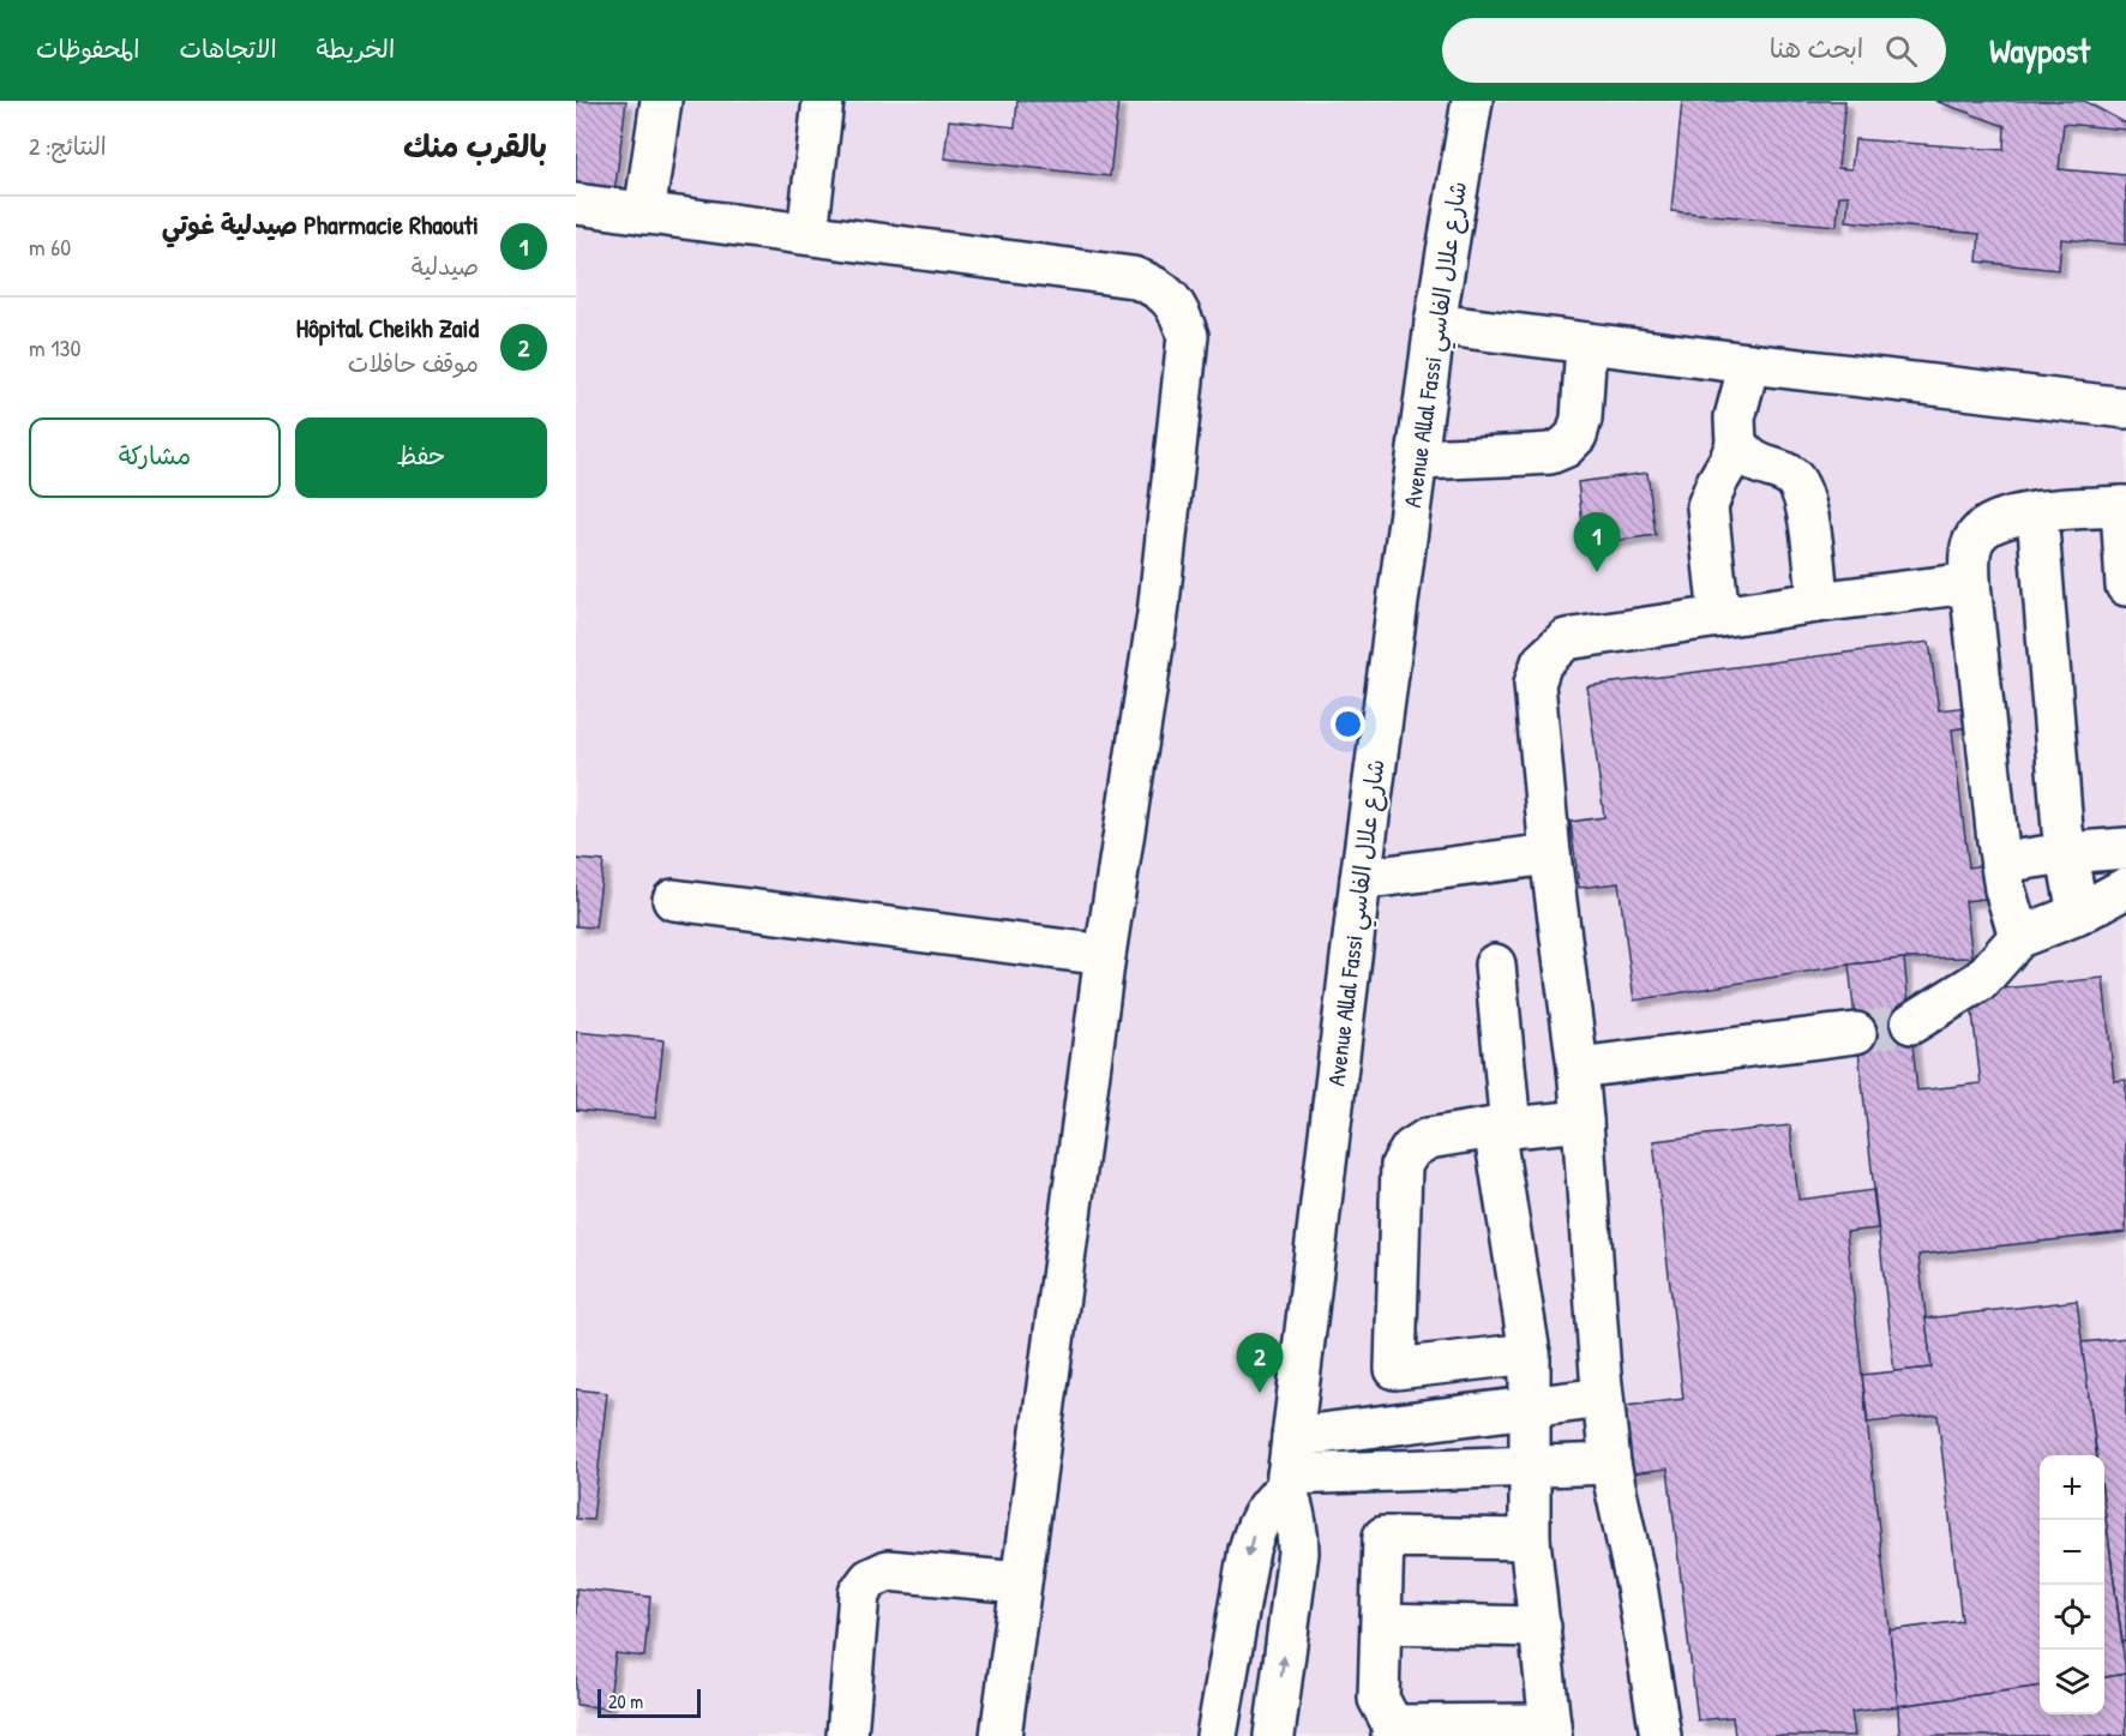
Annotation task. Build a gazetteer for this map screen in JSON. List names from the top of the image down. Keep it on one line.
{"streets":{"street":["Avenue Allal Fassi شارع علال الفاسي"]},"scale_bar":"20 m","page":{"header":"Waypost","search":"ابحث هنا","nav":["الخريطة","الاتجاهات","المحفوظات"],"heading":["بالقرب منك","النتائج: 2"],"list":[{"mark":"1","name":"Pharmacie Rhaouti صيدلية غوتي","note":"صيدلية","value":"60 m"},{"mark":"2","name":"Hôpital Cheikh Zaid","note":"موقف حافلات","value":"130 m"}],"buttons":["حفظ","مشاركة"],"pins":["1","2"],"map_buttons":["+","−"],"scale":"20 m"}}
